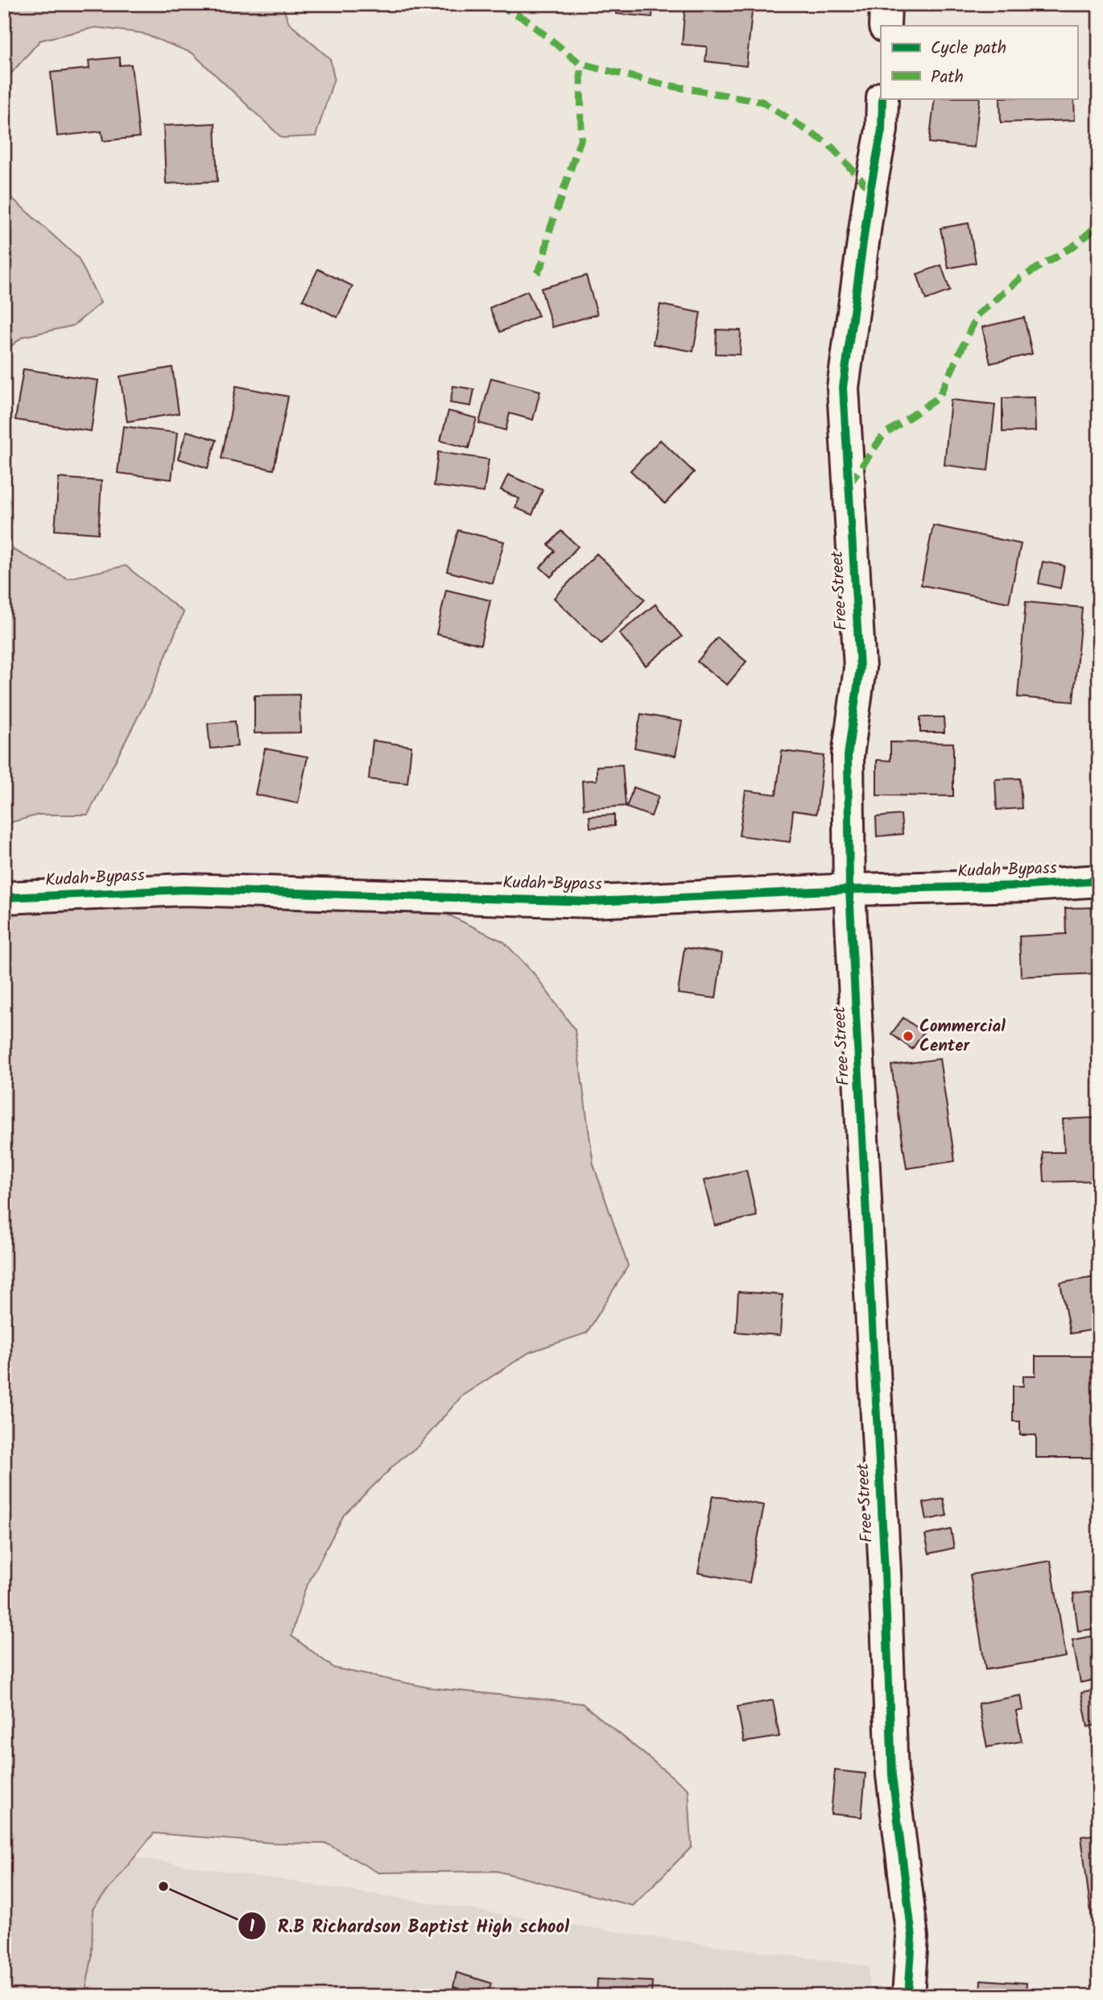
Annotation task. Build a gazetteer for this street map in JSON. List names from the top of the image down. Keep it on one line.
{"streets":{"street":["Free Street","Kudah Bypass"]},"crossings":[["Free Street","Kudah Bypass"]],"places":["Commercial Center","R.B Richardson Baptist High school"],"legend":["Cycle path","Path"]}
